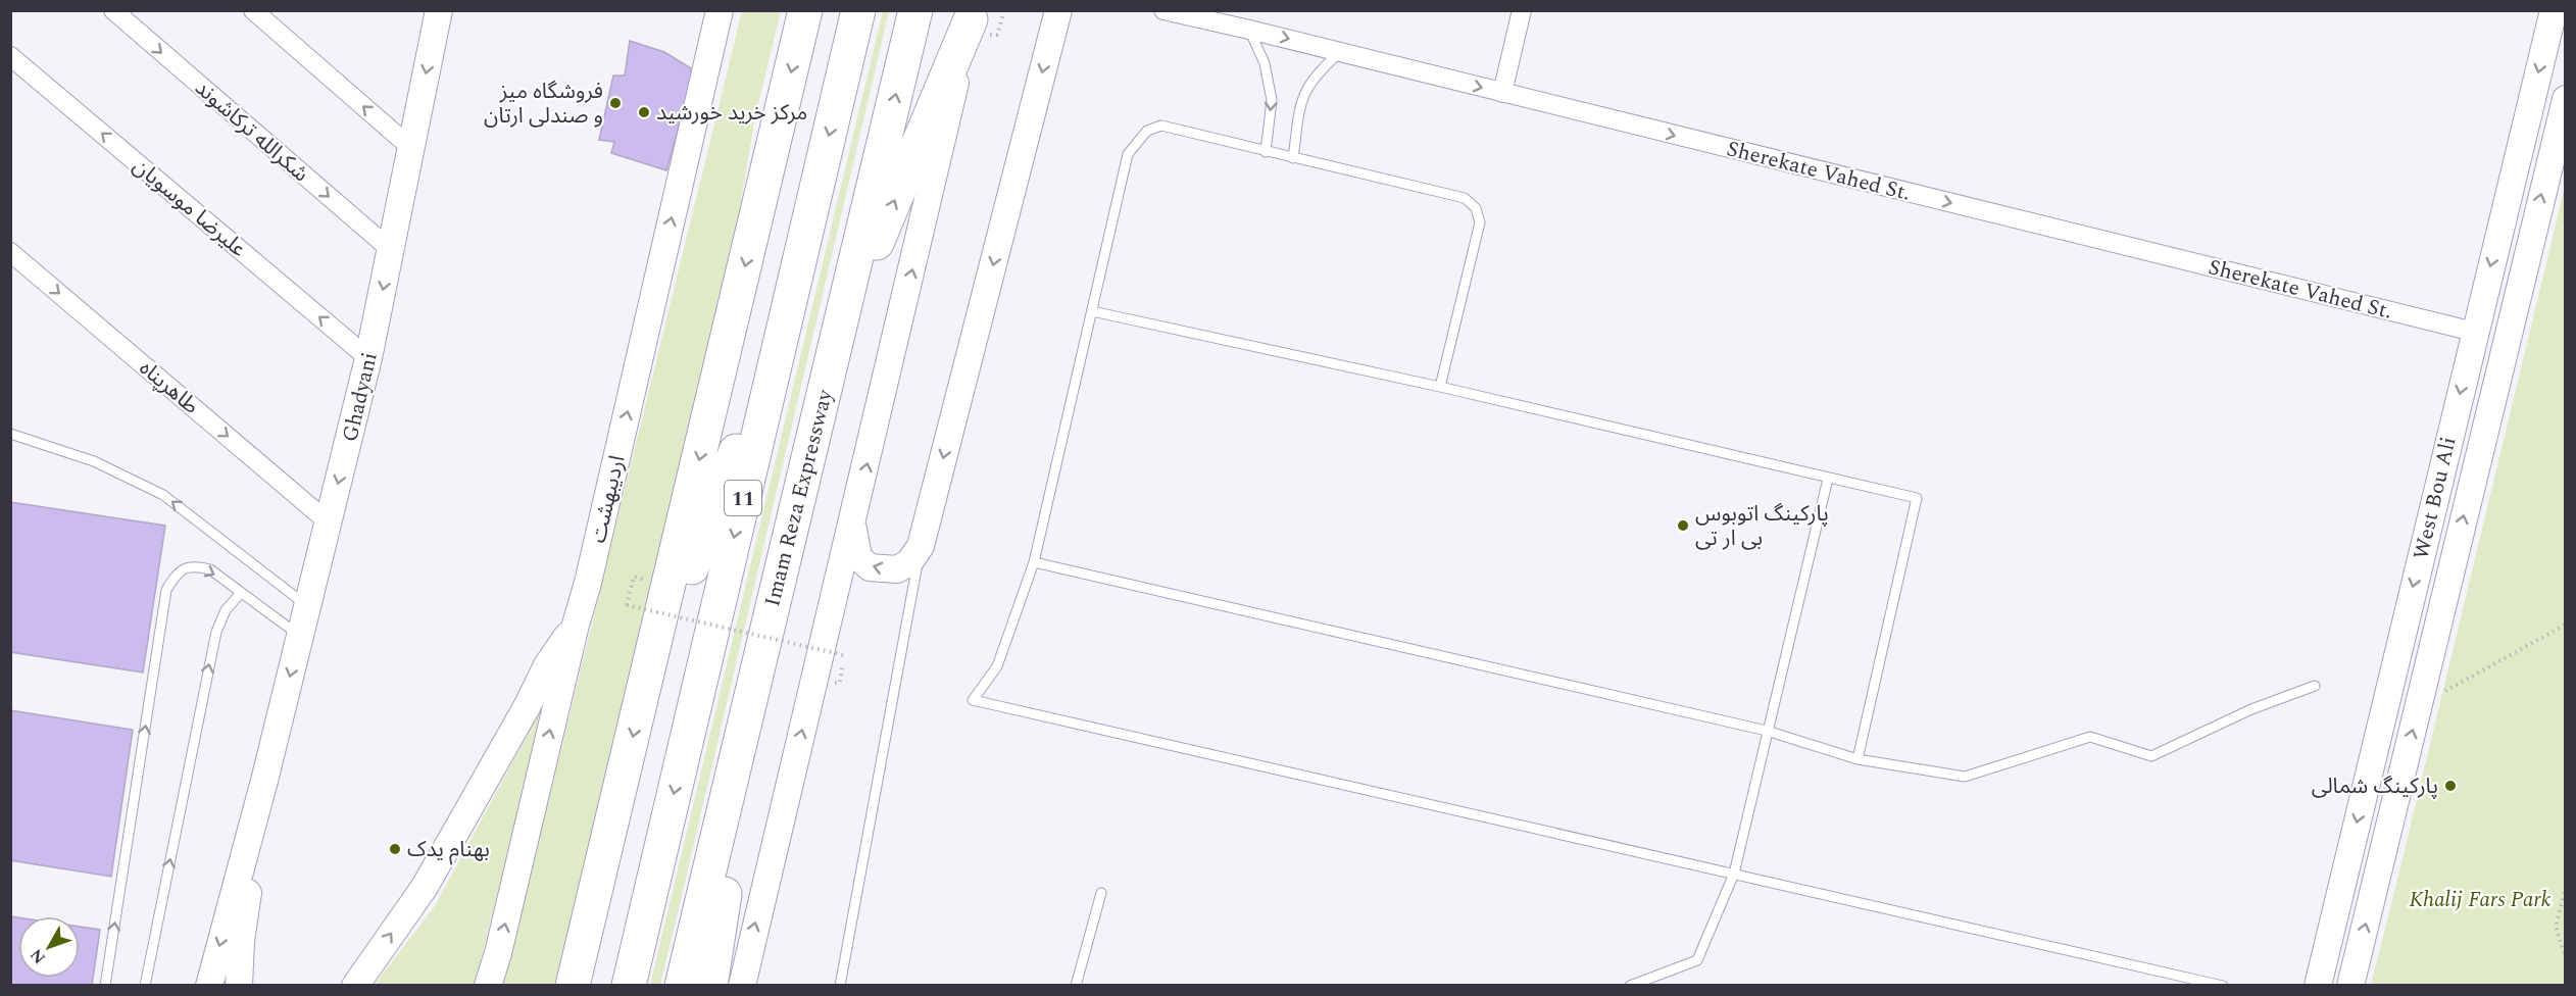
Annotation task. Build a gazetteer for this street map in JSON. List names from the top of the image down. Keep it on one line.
{"streets":{"highway":["11","Imam Reza Expressway"],"main road":["Ghadyani","West Bou Ali","اردیبهشت"],"street":["شکرالله ترکاشوند","Sherekate Vahed St.","علیرضا موسویان","طاهرپناه"]},"crossings":[["شکرالله ترکاشوند","Ghadyani"],["Sherekate Vahed St.","West Bou Ali"],["علیرضا موسویان","Ghadyani"],["طاهرپناه","Ghadyani"]],"one_way":["Sherekate Vahed St.","علیرضا موسویان","طاهرپناه","Ghadyani"],"parks":["Khalij Fars Park"],"places":["فروشگاه میز و صندلی ارتان","مرکز خرید خورشید","پارکینگ اتوبوس بی ار تی","پارکینگ شمالی","بهنام یدک"],"north":"bottom left"}
